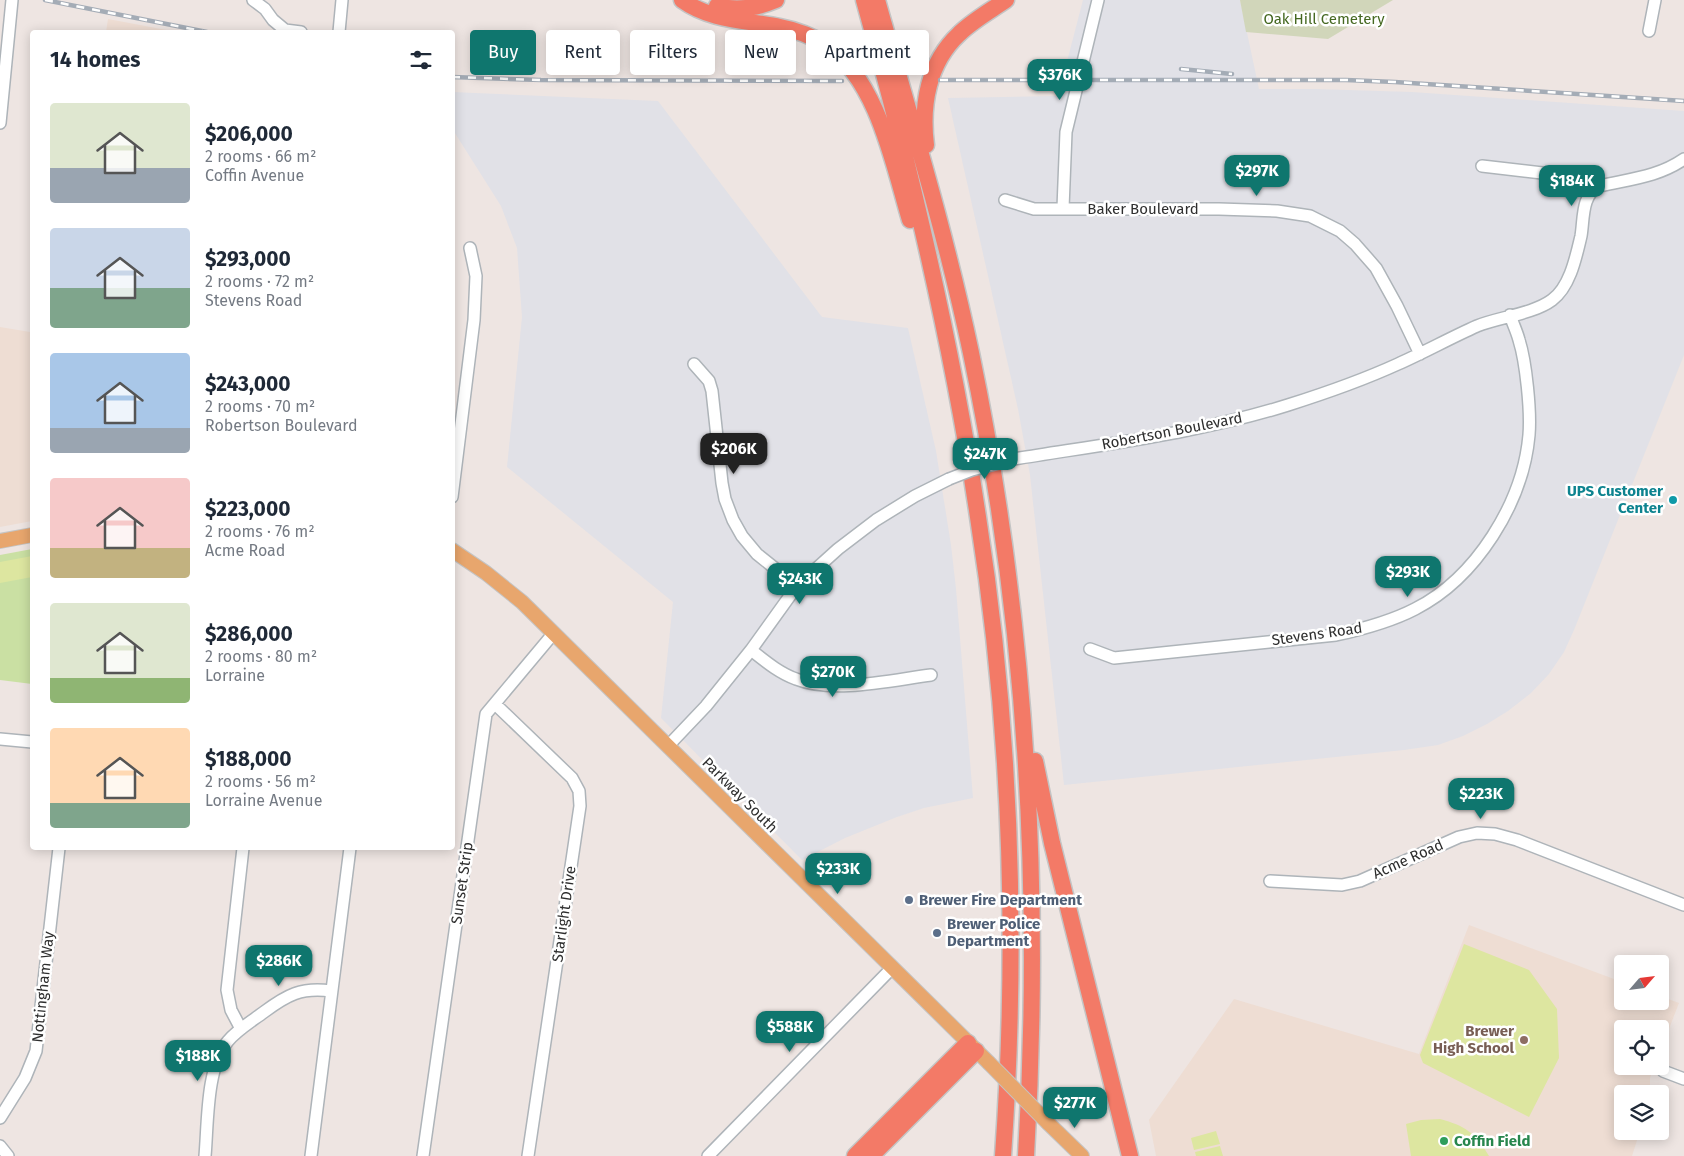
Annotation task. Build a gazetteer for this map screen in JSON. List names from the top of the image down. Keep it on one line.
{"streets":{"main road":["Parkway South"],"street":["Baker Boulevard","Robertson Boulevard","Stevens Road","Acme Road","Sunset Strip","Starlight Drive","Nottingham Way"]},"crossings":[["Baker Boulevard","Robertson Boulevard"],["Robertson Boulevard","Stevens Road"],["Robertson Boulevard","Parkway South"],["Parkway South","Sunset Strip"],["Sunset Strip","Starlight Drive"]],"parks":["Oak Hill Cemetery"],"places":["UPS Customer Center","Brewer Fire Department","Brewer Police Department","Brewer High School","Coffin Field"],"north":"top right","page":{"chip":["Buy","Rent","Filters","New","Apartment"],"heading":"14 homes","price":["$376K","$297K","$184K","$206K","$247K","$293K","$243K","$270K","$223K","$233K","$286K","$588K","$188K","$277K"],"list":[{"name":"$206,000","note":"2 rooms · 66 m² · Coffin Avenue"},{"name":"$293,000","note":"2 rooms · 72 m² · Stevens Road"},{"name":"$243,000","note":"2 rooms · 70 m² · Robertson Boulevard"},{"name":"$223,000","note":"2 rooms · 76 m² · Acme Road"},{"name":"$286,000","note":"2 rooms · 80 m² · Lorraine"},{"name":"$188,000","note":"2 rooms · 56 m² · Lorraine Avenue"}]}}
